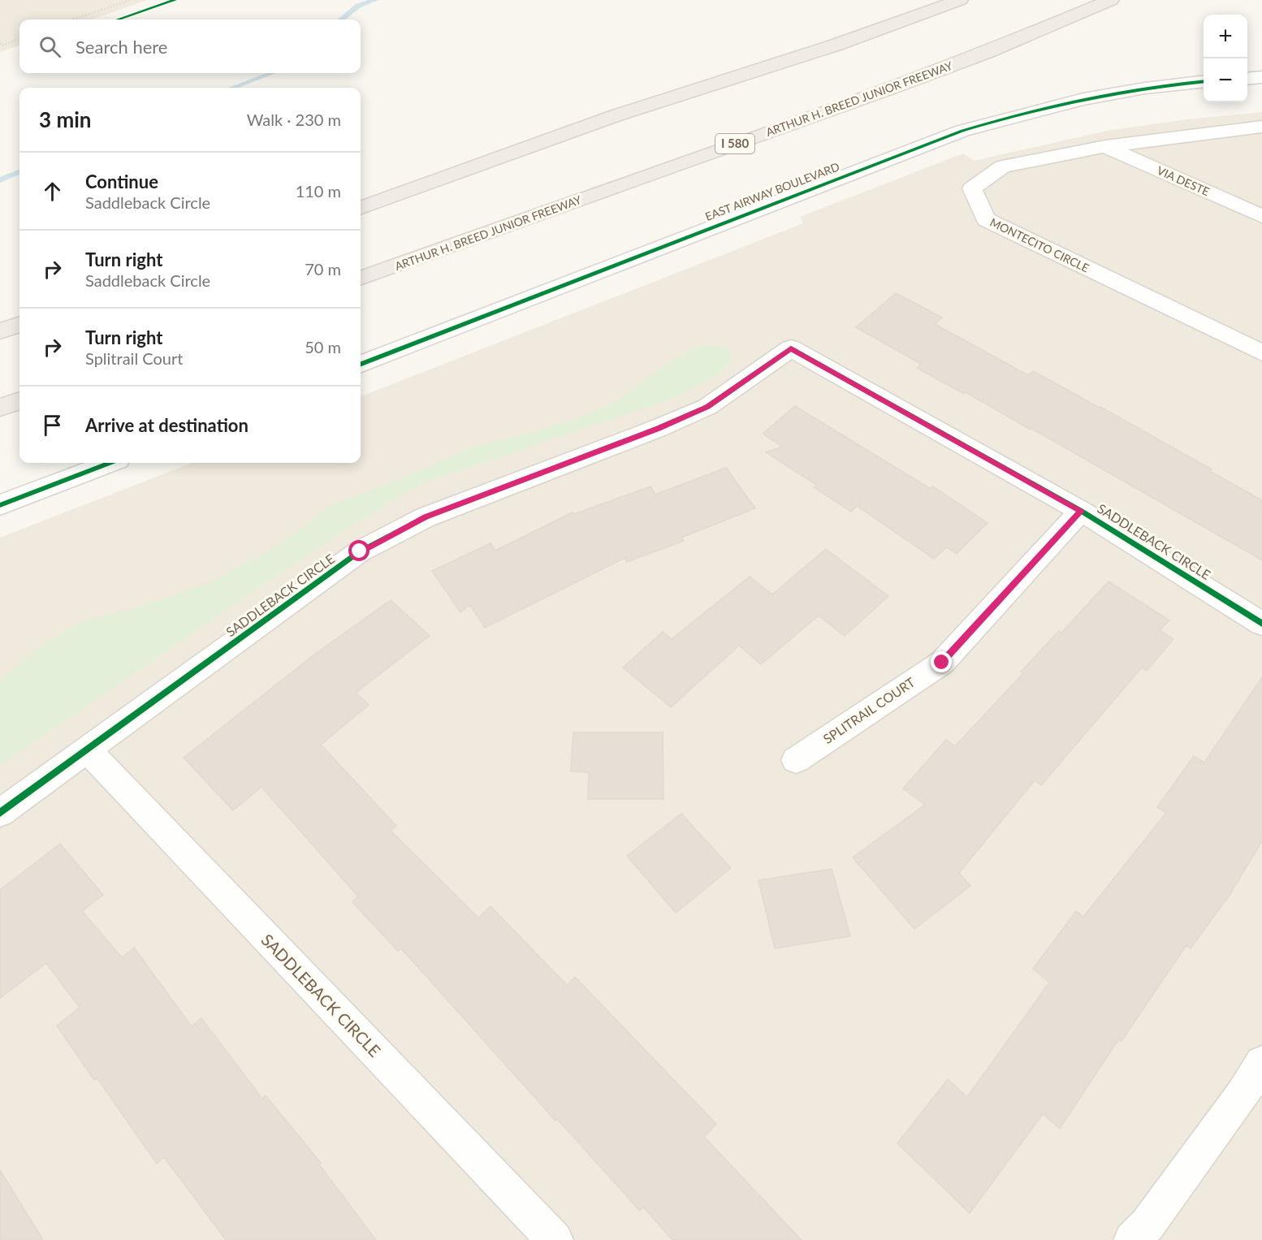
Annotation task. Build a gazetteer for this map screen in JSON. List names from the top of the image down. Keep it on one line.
{"streets":{"highway":["ARTHUR H. BREED JUNIOR FREEWAY","I 580"],"street":["VIA DESTE","EAST AIRWAY BOULEVARD","MONTECITO CIRCLE","SADDLEBACK CIRCLE","SPLITRAIL COURT"]},"crossings":[["VIA DESTE","MONTECITO CIRCLE"],["SADDLEBACK CIRCLE","SPLITRAIL COURT"]],"page":{"map_buttons":["+","−"],"search":"Search here","heading":["3 min","Walk · 230 m"],"list":[["Continue","Saddleback Circle","110 m"],["Turn right","Saddleback Circle","70 m"],["Turn right","Splitrail Court","50 m"],"Arrive at destination"]}}
